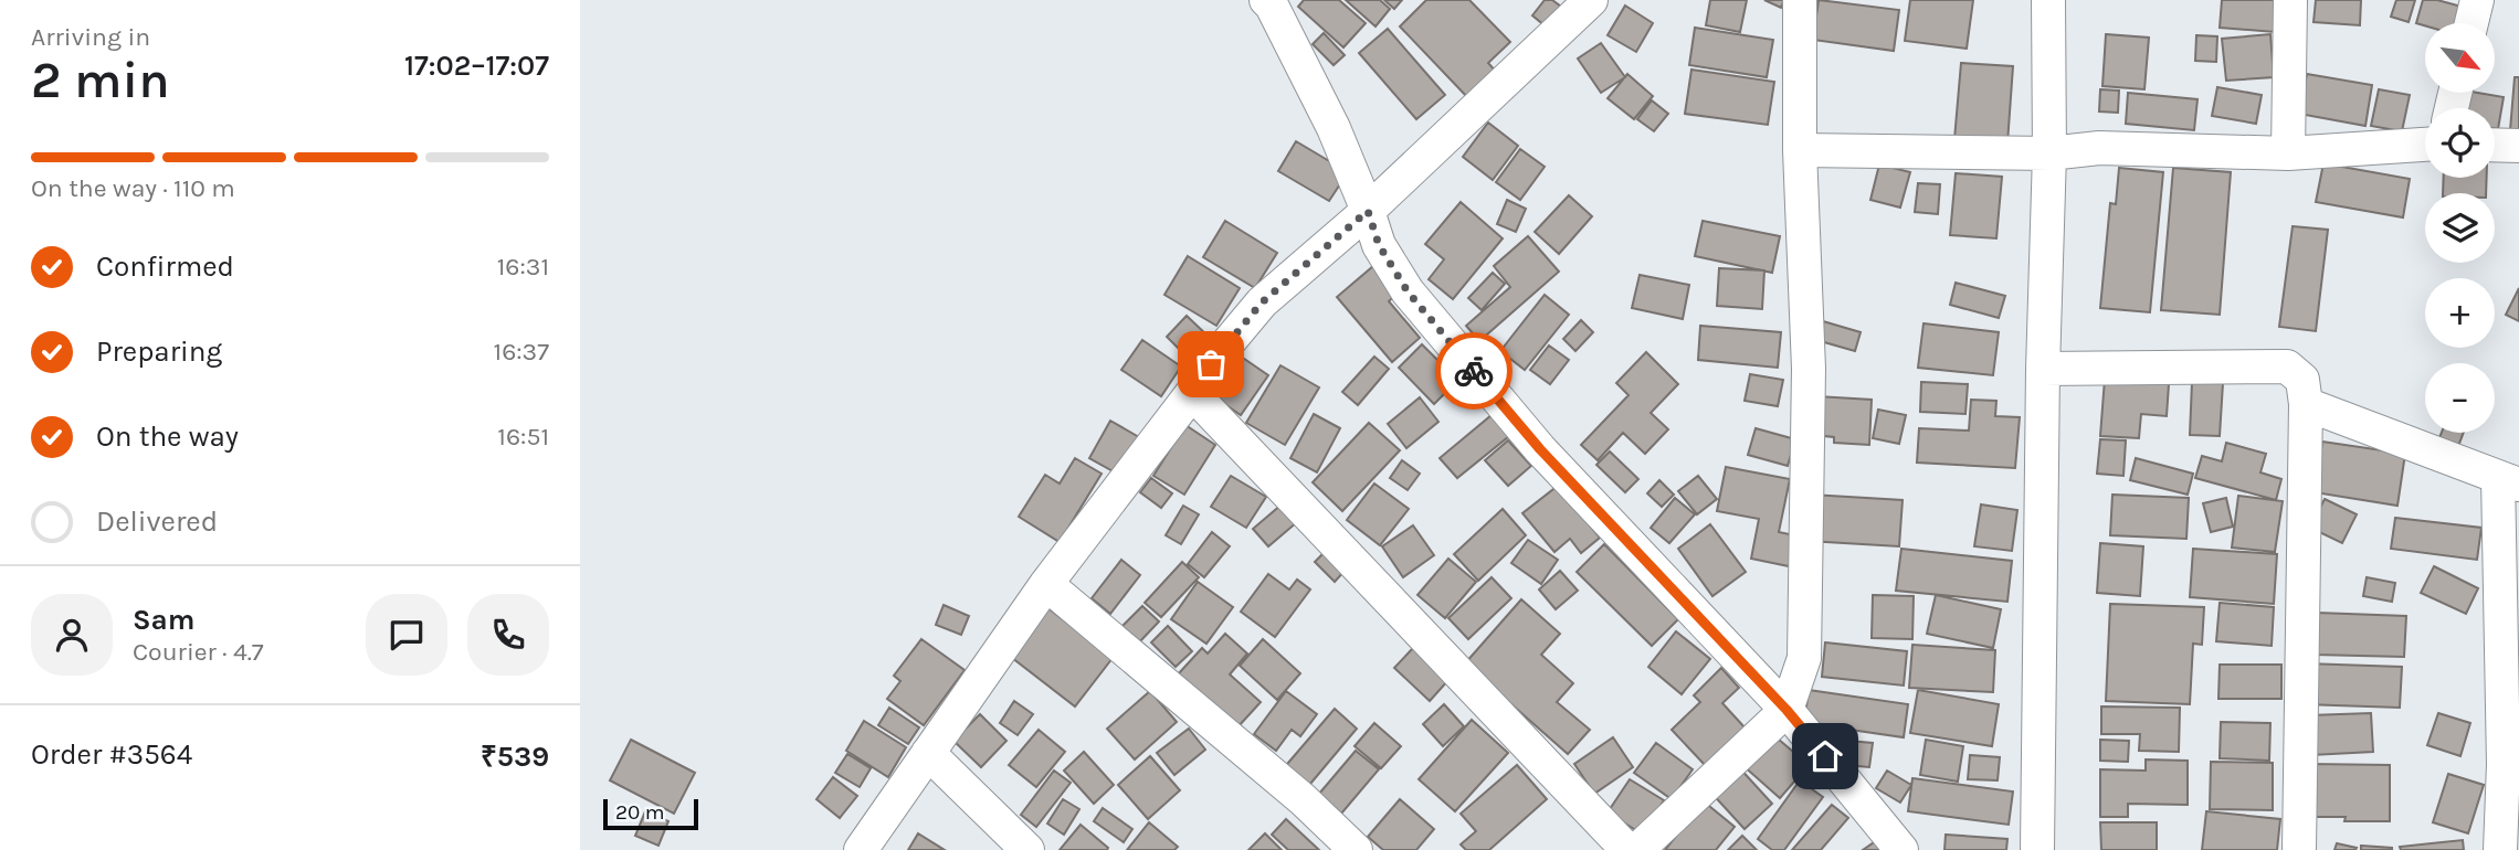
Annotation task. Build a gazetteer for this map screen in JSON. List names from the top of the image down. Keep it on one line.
{"scale_bar":"20 m","north":"bottom right","page":{"heading":["2 min","Arriving in","17:02–17:07"],"panel":["Sam","Courier · 4.7","Order #3564","₹539"],"map_buttons":["+","−"],"bar":"On the way · 110 m","list":[["Confirmed","16:31"],["Preparing","16:37"],["On the way","16:51"],"Delivered"],"scale":"20 m"}}
